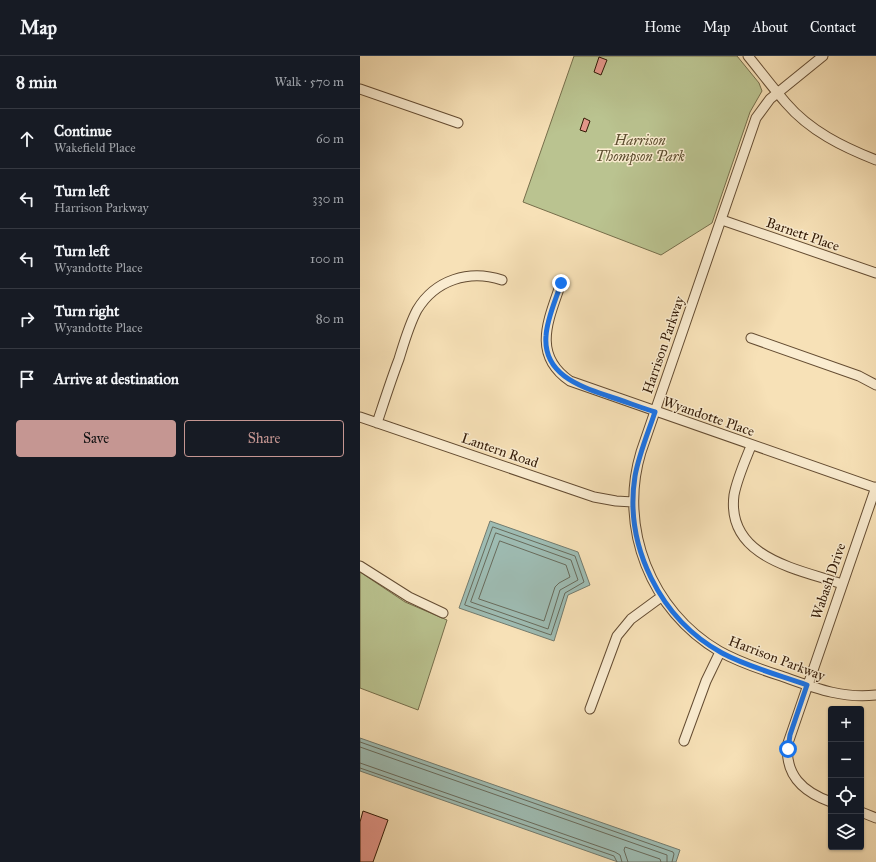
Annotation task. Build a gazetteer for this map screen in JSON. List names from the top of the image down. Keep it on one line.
{"streets":{"street":["Barnett Place","Harrison Parkway","Wyandotte Place","Lantern Road","Wabash Drive"]},"crossings":[["Barnett Place","Harrison Parkway"],["Harrison Parkway","Wyandotte Place"],["Harrison Parkway","Lantern Road"],["Harrison Parkway","Wabash Drive"],["Wyandotte Place","Wabash Drive"]],"parks":["Harrison Thompson Park"],"page":{"header":"Map","nav":["Home","Map","About","Contact"],"heading":["8 min","Walk · 570 m"],"list":[["Continue","Wakefield Place","60 m"],["Turn left","Harrison Parkway","330 m"],["Turn left","Wyandotte Place","100 m"],["Turn right","Wyandotte Place","80 m"],"Arrive at destination"],"buttons":["Save","Share"],"map_buttons":["+","−"]}}
